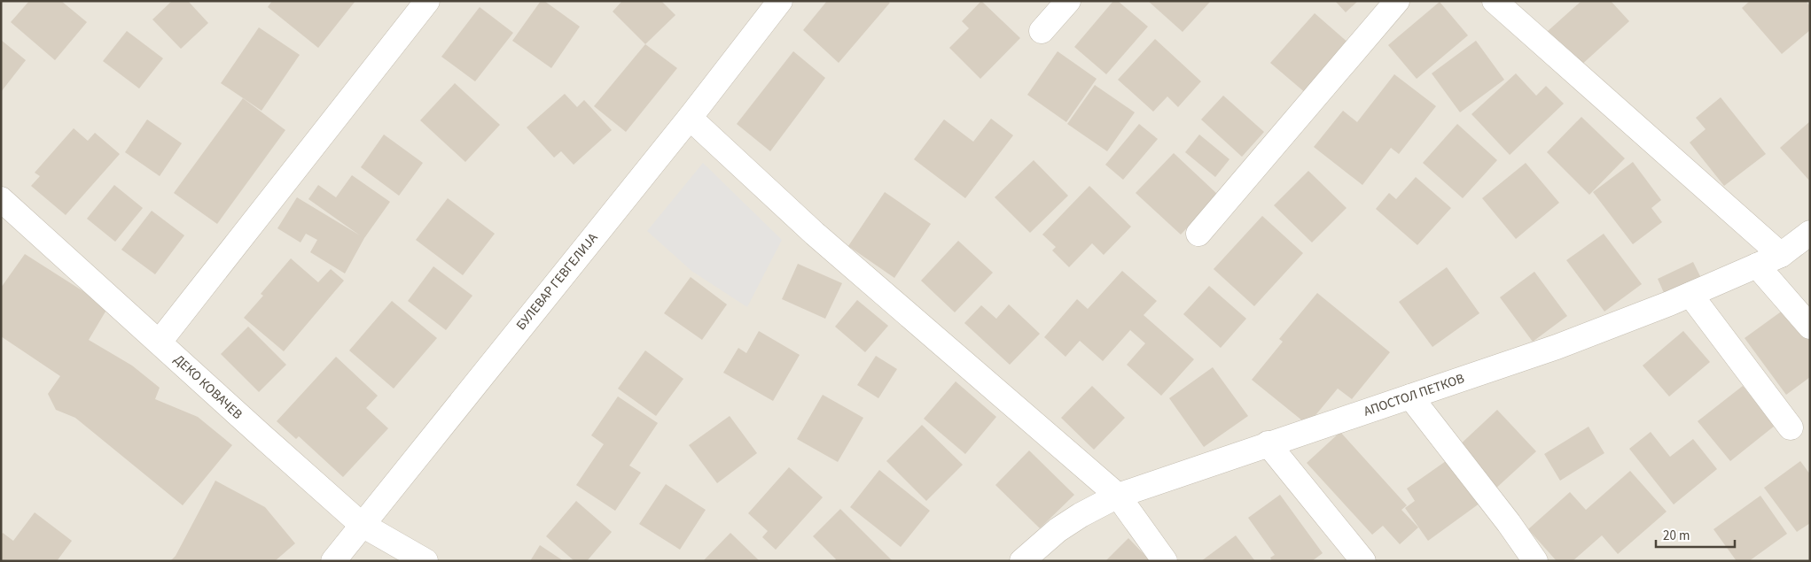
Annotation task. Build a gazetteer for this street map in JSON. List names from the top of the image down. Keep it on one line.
{"streets":{"street":["БУЛЕВАР ГЕВГЕЛИЈА","ДЕКО КОВАЧЕВ","АПОСТОЛ ПЕТКОВ"]},"crossings":[["БУЛЕВАР ГЕВГЕЛИЈА","ДЕКО КОВАЧЕВ"]],"scale_bar":"20 m"}
